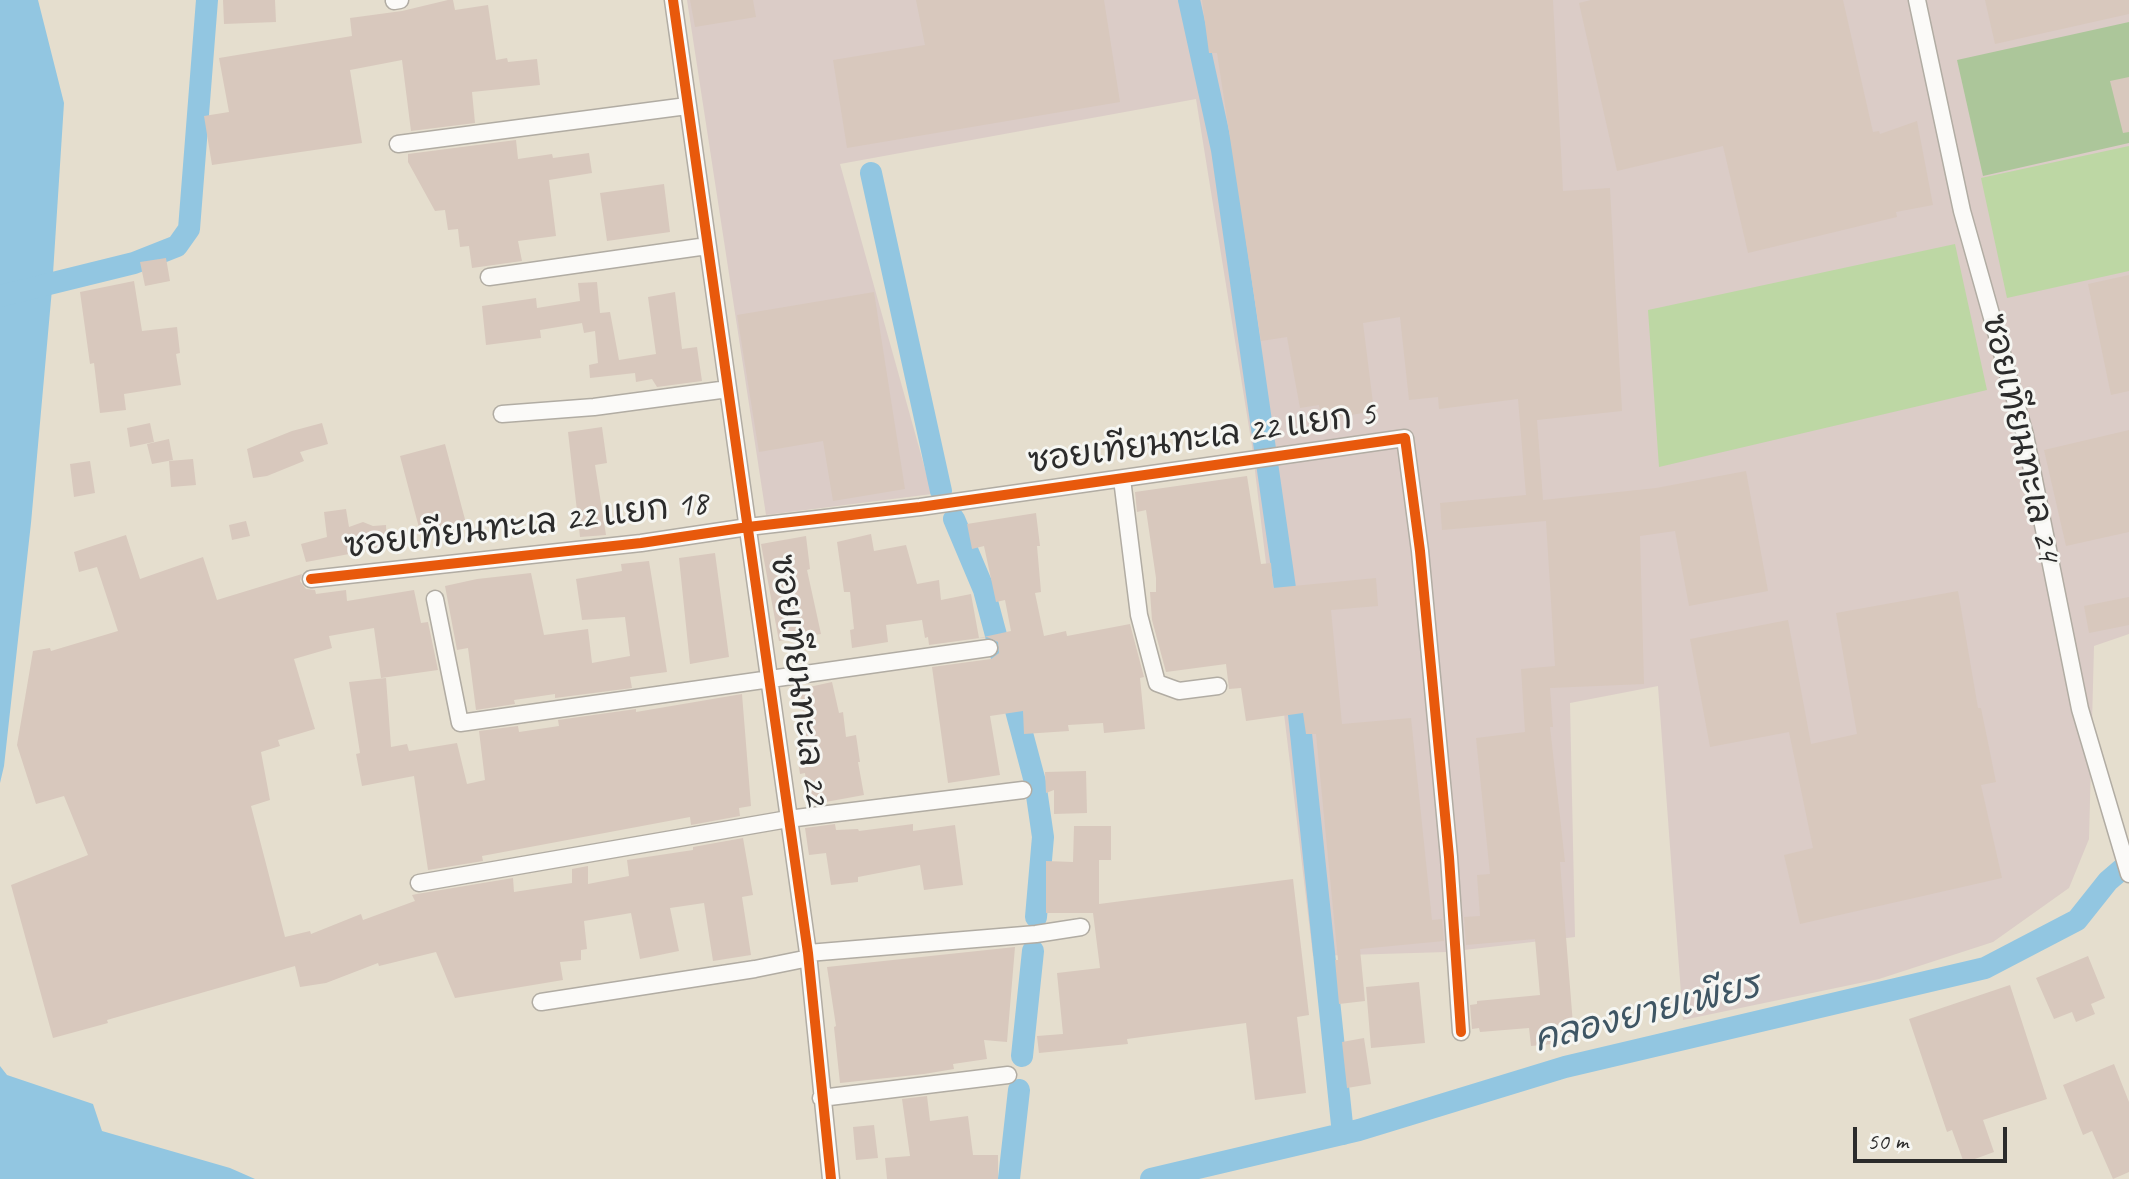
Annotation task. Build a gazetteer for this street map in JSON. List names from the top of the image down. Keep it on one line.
{"streets":{"street":["ซอยเทียนทะเล 24","ซอยเทียนทะเล 22 แยก 5","ซอยเทียนทะเล 22 แยก 18","ซอยเทียนทะเล 22"]},"crossings":[["ซอยเทียนทะเล 22 แยก 5","ซอยเทียนทะเล 22 แยก 18"],["ซอยเทียนทะเล 22 แยก 5","ซอยเทียนทะเล 22"],["ซอยเทียนทะเล 22 แยก 18","ซอยเทียนทะเล 22"]],"water":["คลองยายเพียร"],"scale_bar":"50 m"}
